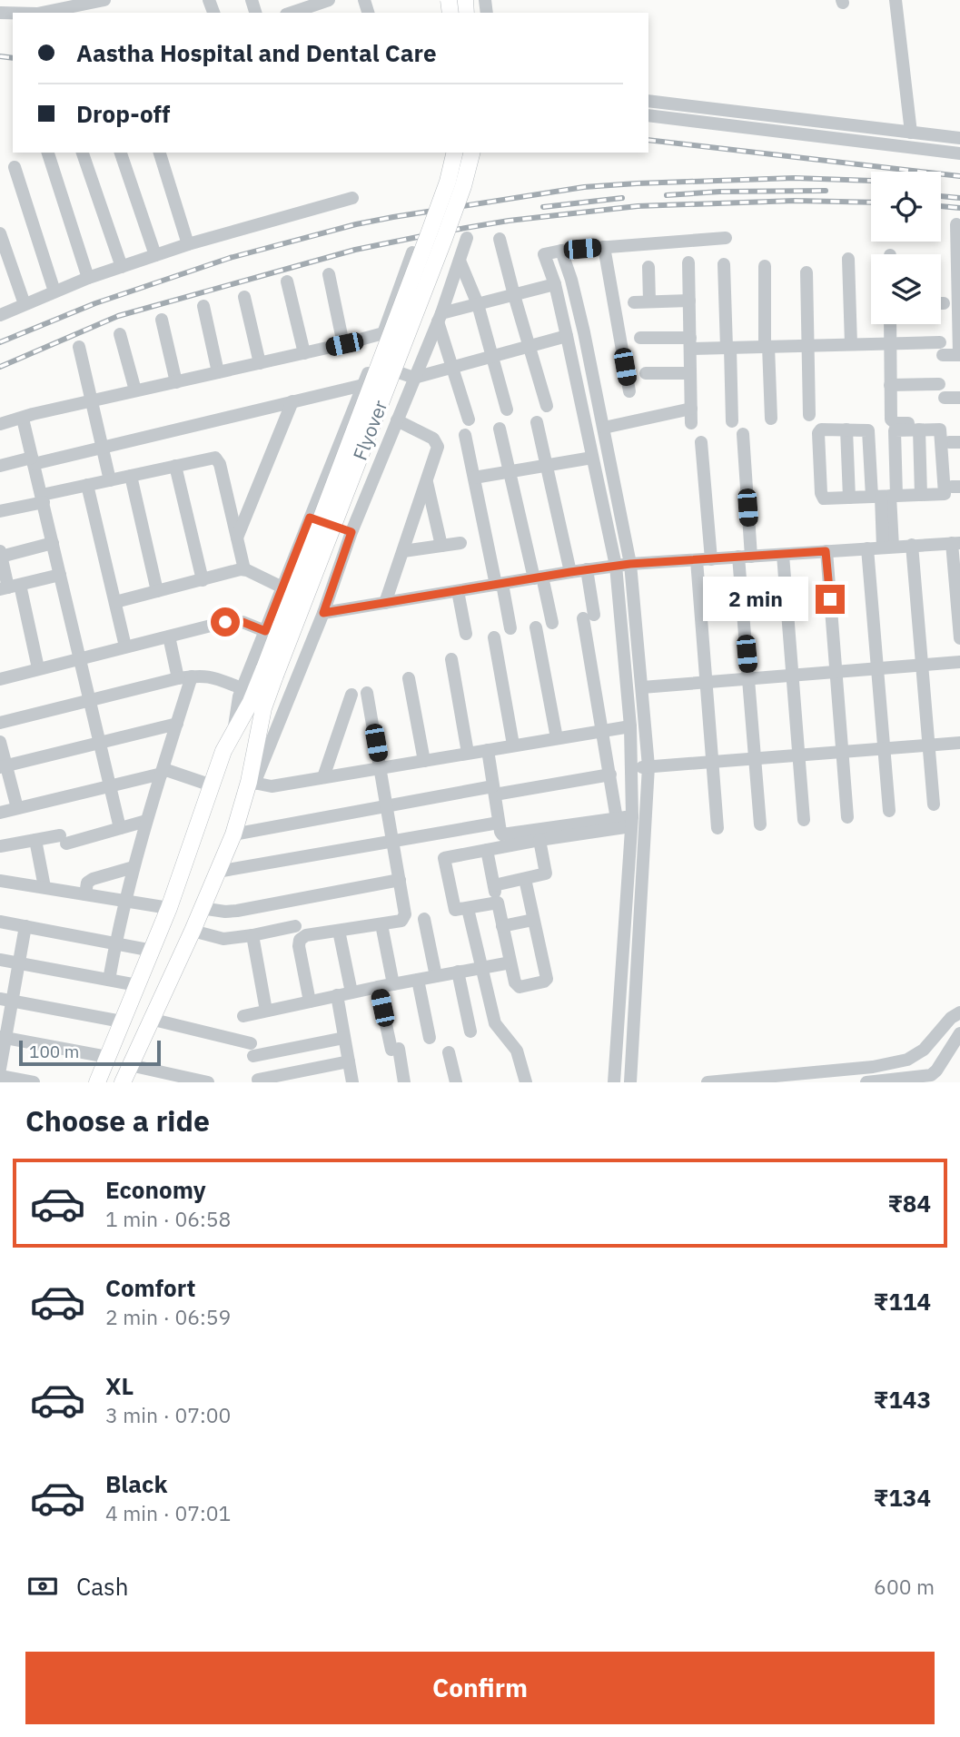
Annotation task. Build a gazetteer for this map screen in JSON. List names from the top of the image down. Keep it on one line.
{"streets":{"main road":["Flyover"]},"scale_bar":"100 m","page":{"banner":["Aastha Hospital and Dental Care","Drop-off"],"bubble":"2 min","scale":"100 m","heading":"Choose a ride","list":[{"name":"Economy","note":"1 min · 06:58","value":"₹84"},{"name":"Comfort","note":"2 min · 06:59","value":"₹114"},{"name":"XL","note":"3 min · 07:00","value":"₹143"},{"name":"Black","note":"4 min · 07:01","value":"₹134"}],"pay":["Cash","600 m"],"buttons":"Confirm"}}
